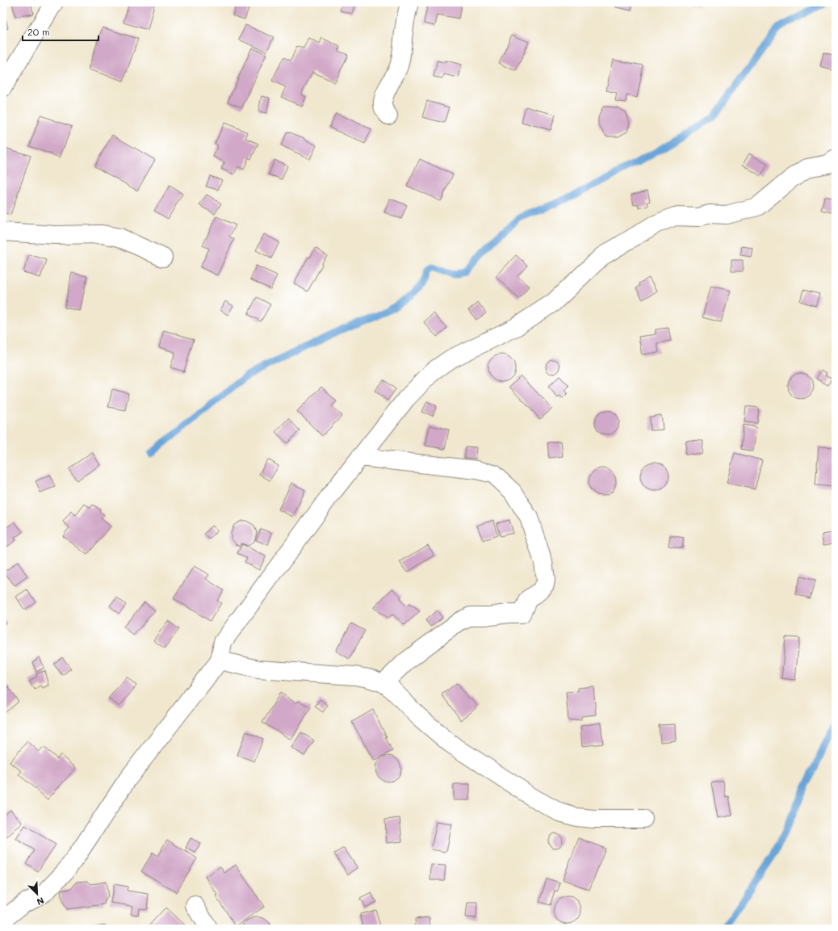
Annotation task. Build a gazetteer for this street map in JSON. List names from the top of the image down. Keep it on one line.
{"scale_bar":"20 m","north":"bottom right"}
